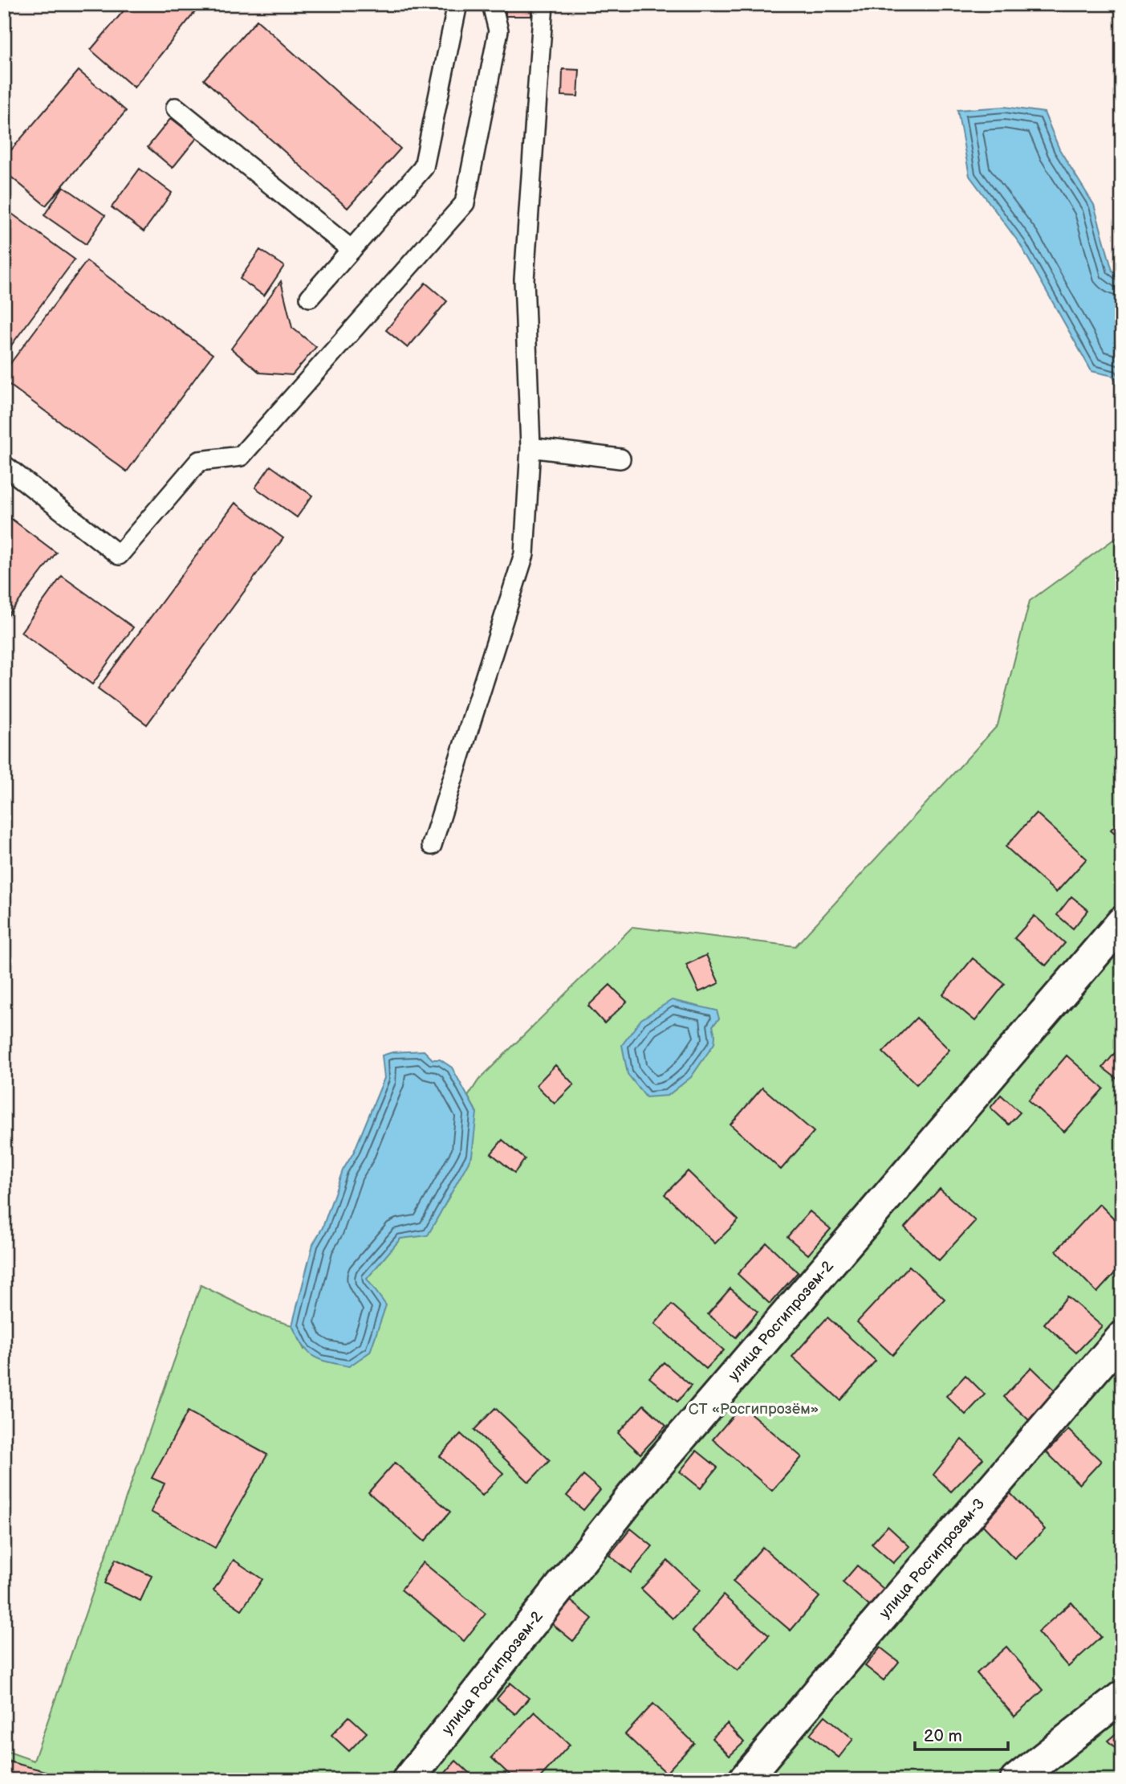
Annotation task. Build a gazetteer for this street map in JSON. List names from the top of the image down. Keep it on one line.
{"streets":{"street":["улица Росгипрозем-2","улица Росгипрозем-3"]},"parks":["СТ «Росгипрозём»"],"scale_bar":"20 m"}
